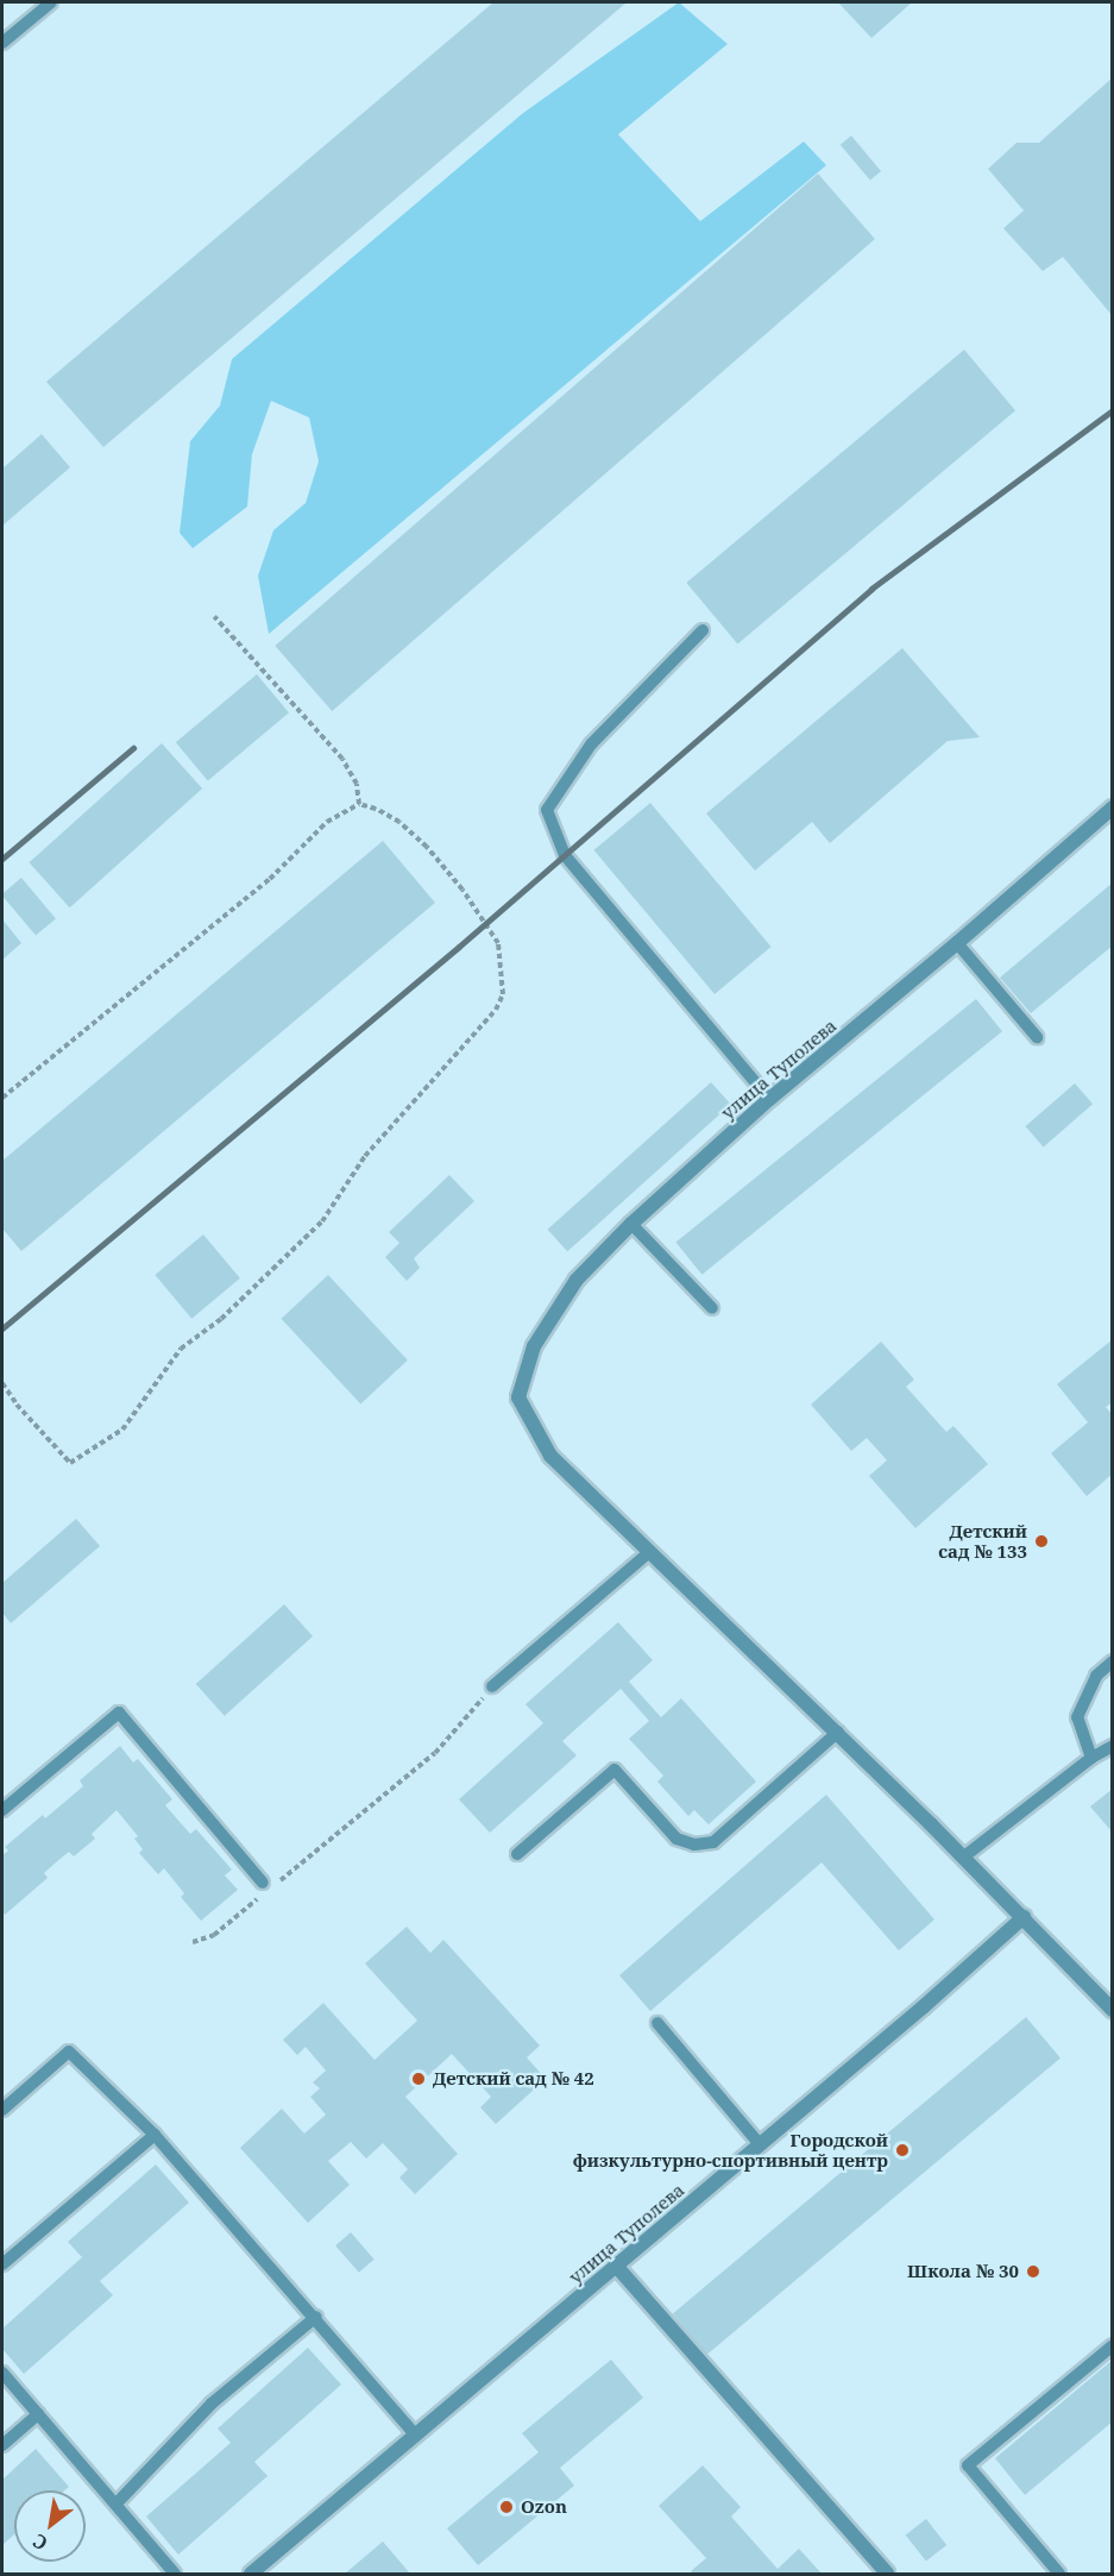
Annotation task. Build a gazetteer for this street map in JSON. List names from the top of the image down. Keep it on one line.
{"streets":{"street":["улица Туполева"]},"places":["Детский сад № 133","Детский сад № 42","Городской физкультурно-спортивный центр","Школа № 30","Ozon"],"north":"bottom left"}
